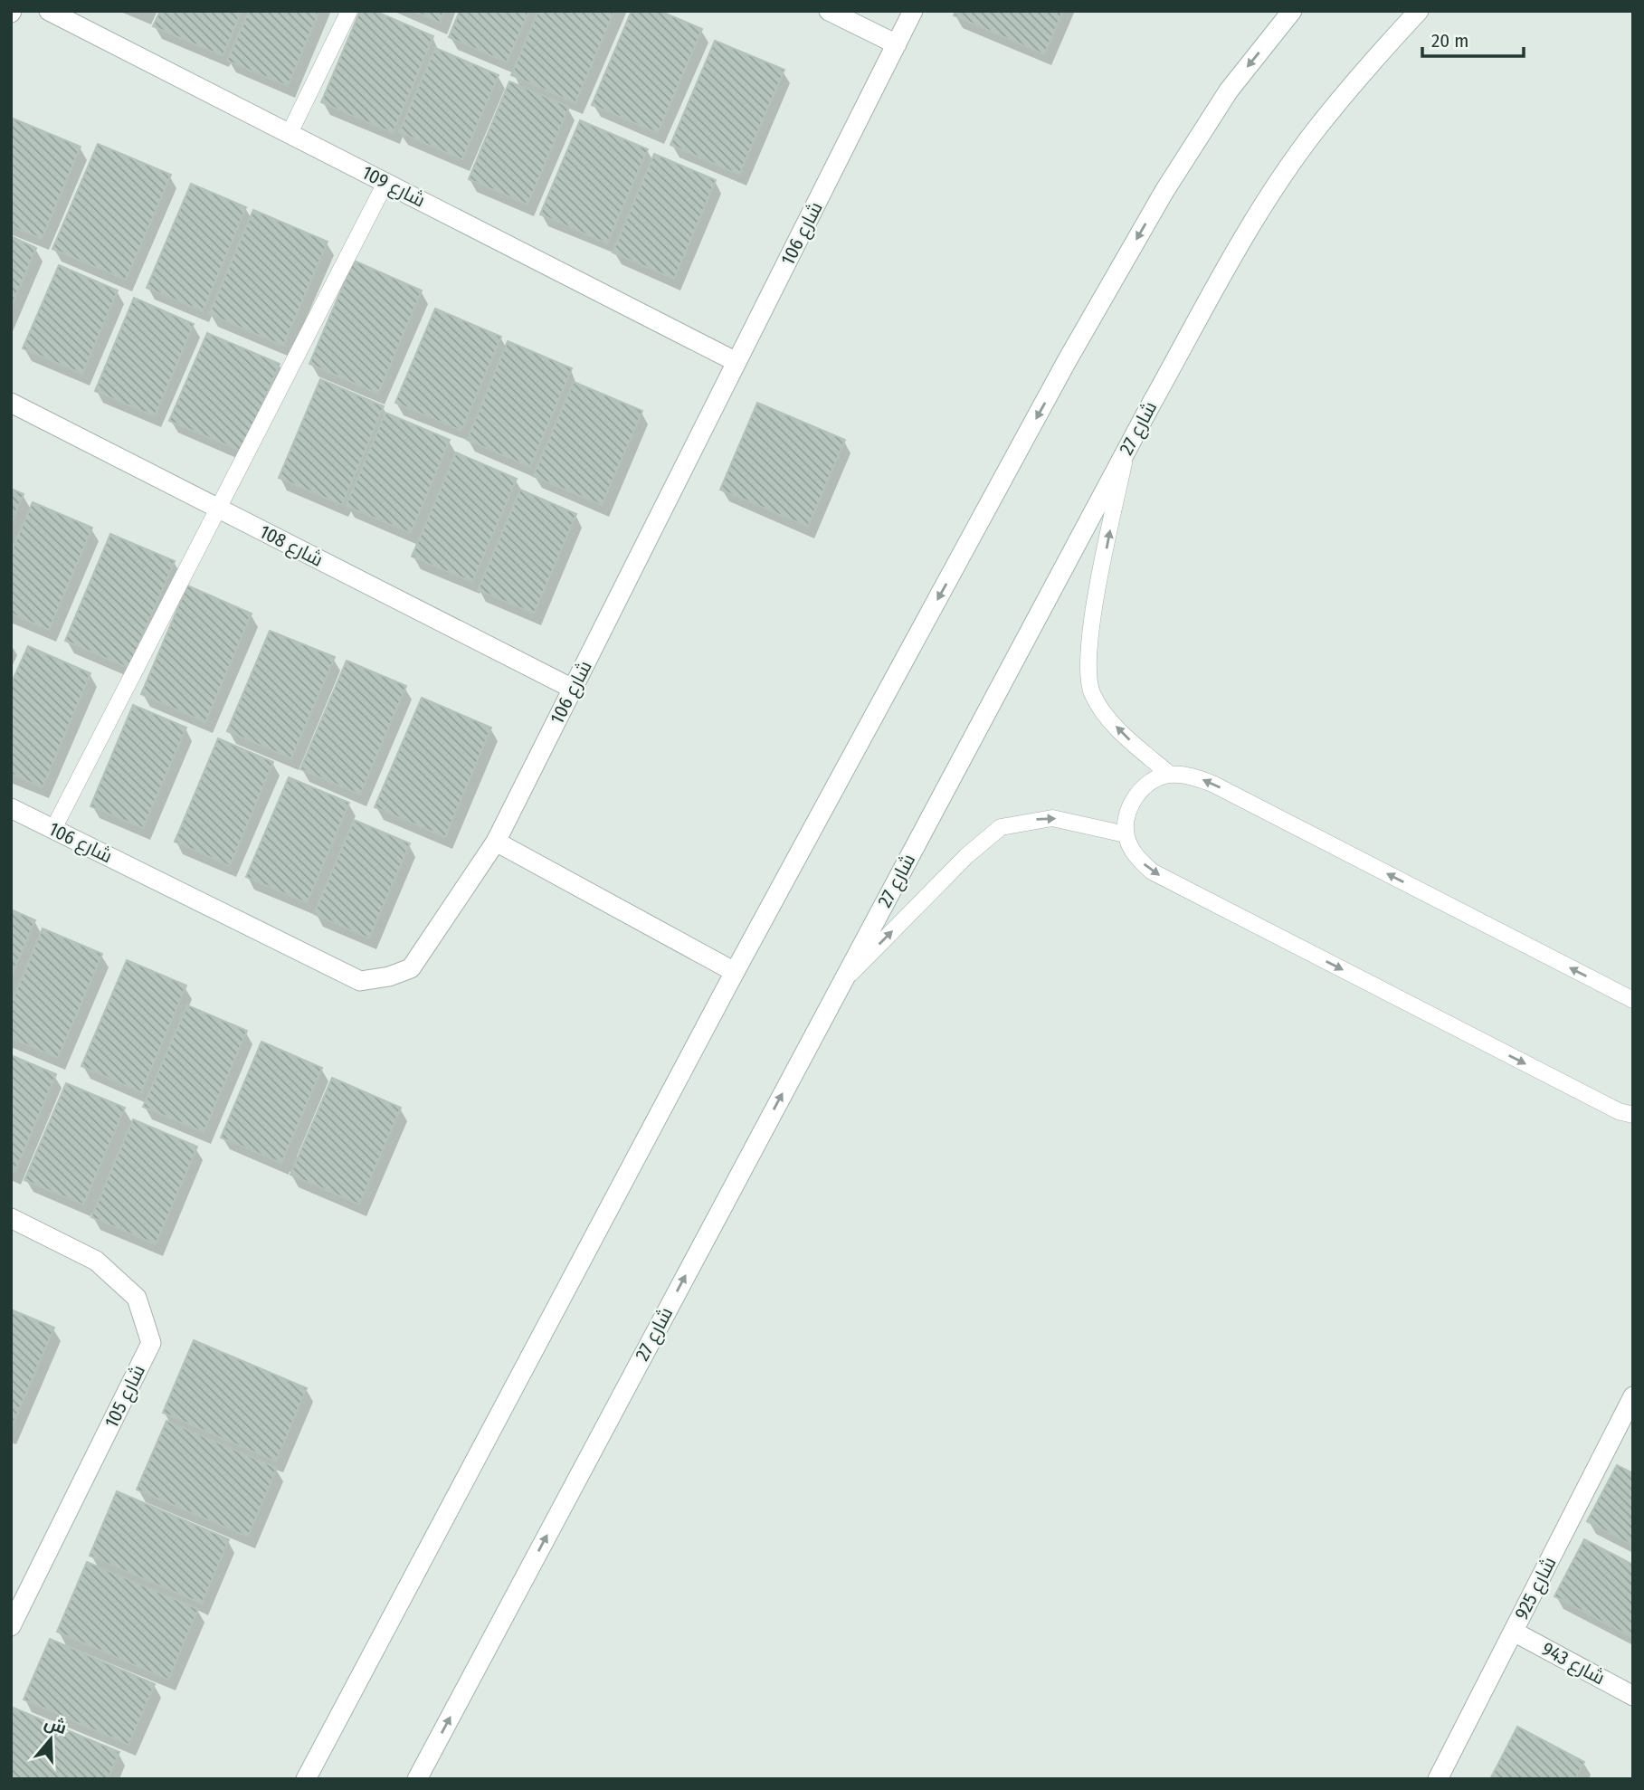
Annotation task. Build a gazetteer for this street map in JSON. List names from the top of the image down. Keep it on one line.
{"streets":{"street":["شارع 109","شارع 106","شارع 27","شارع 108","شارع 105","شارع 925","شارع 943"]},"crossings":[["شارع 109","شارع 106"],["شارع 106","شارع 108"],["شارع 925","شارع 943"]],"scale_bar":"20 m","north":"top"}
